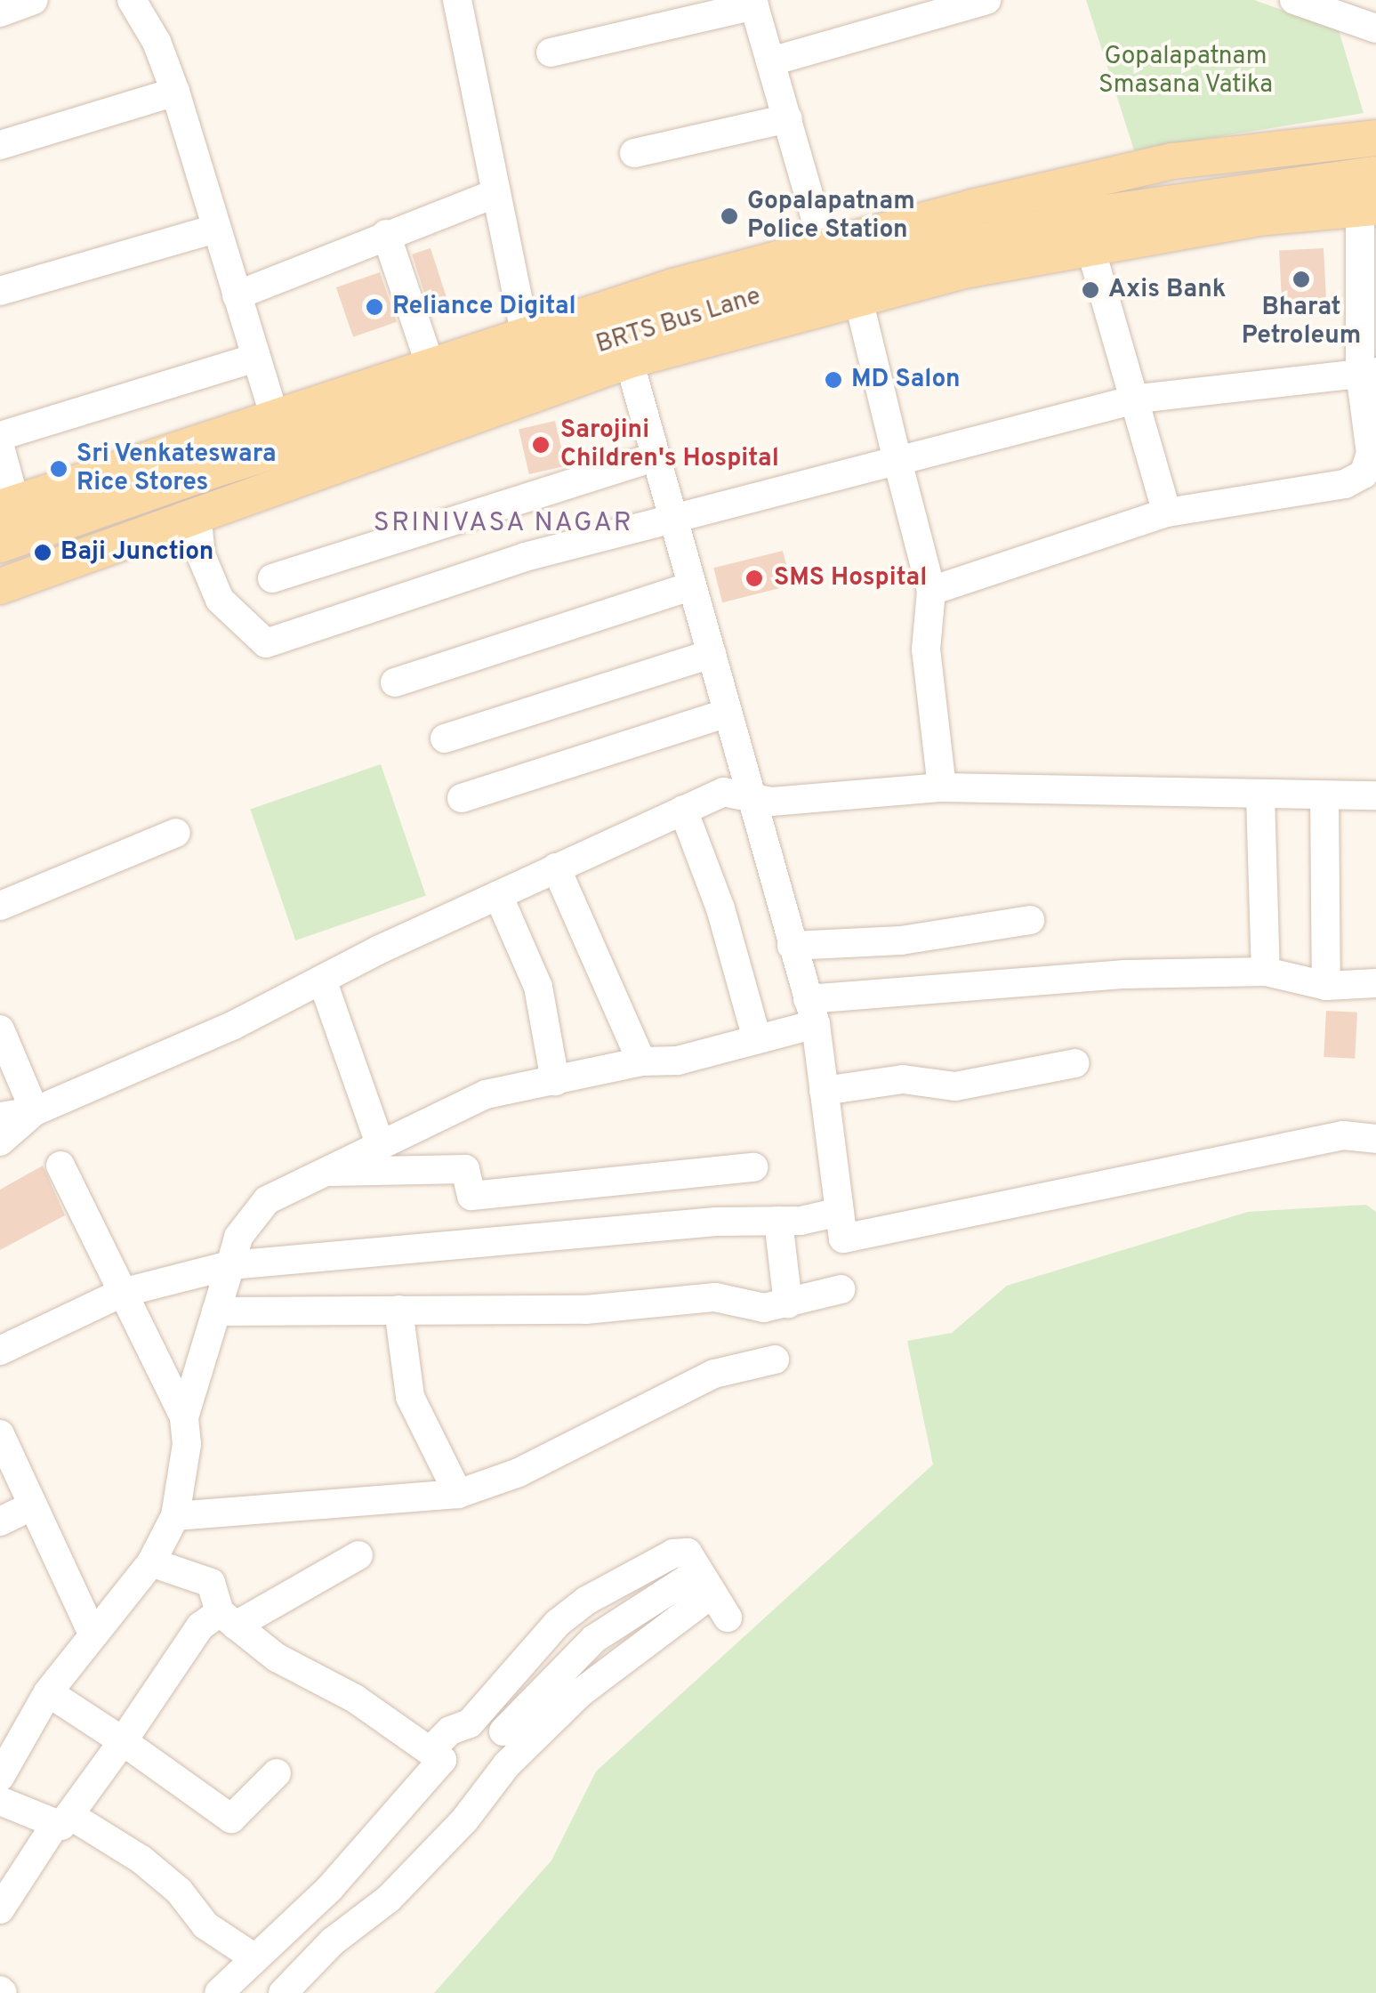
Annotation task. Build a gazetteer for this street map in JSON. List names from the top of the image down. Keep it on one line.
{"streets":{"main road":["BRTS Bus Lane"]},"districts":["SRINIVASA NAGAR"],"parks":["Gopalapatnam Smasana Vatika"],"places":["Gopalapatnam Police Station","Bharat Petroleum","Axis Bank","Reliance Digital","MD Salon","Sarojini Children's Hospital","Sri Venkateswara Rice Stores","Baji Junction","SMS Hospital"]}
